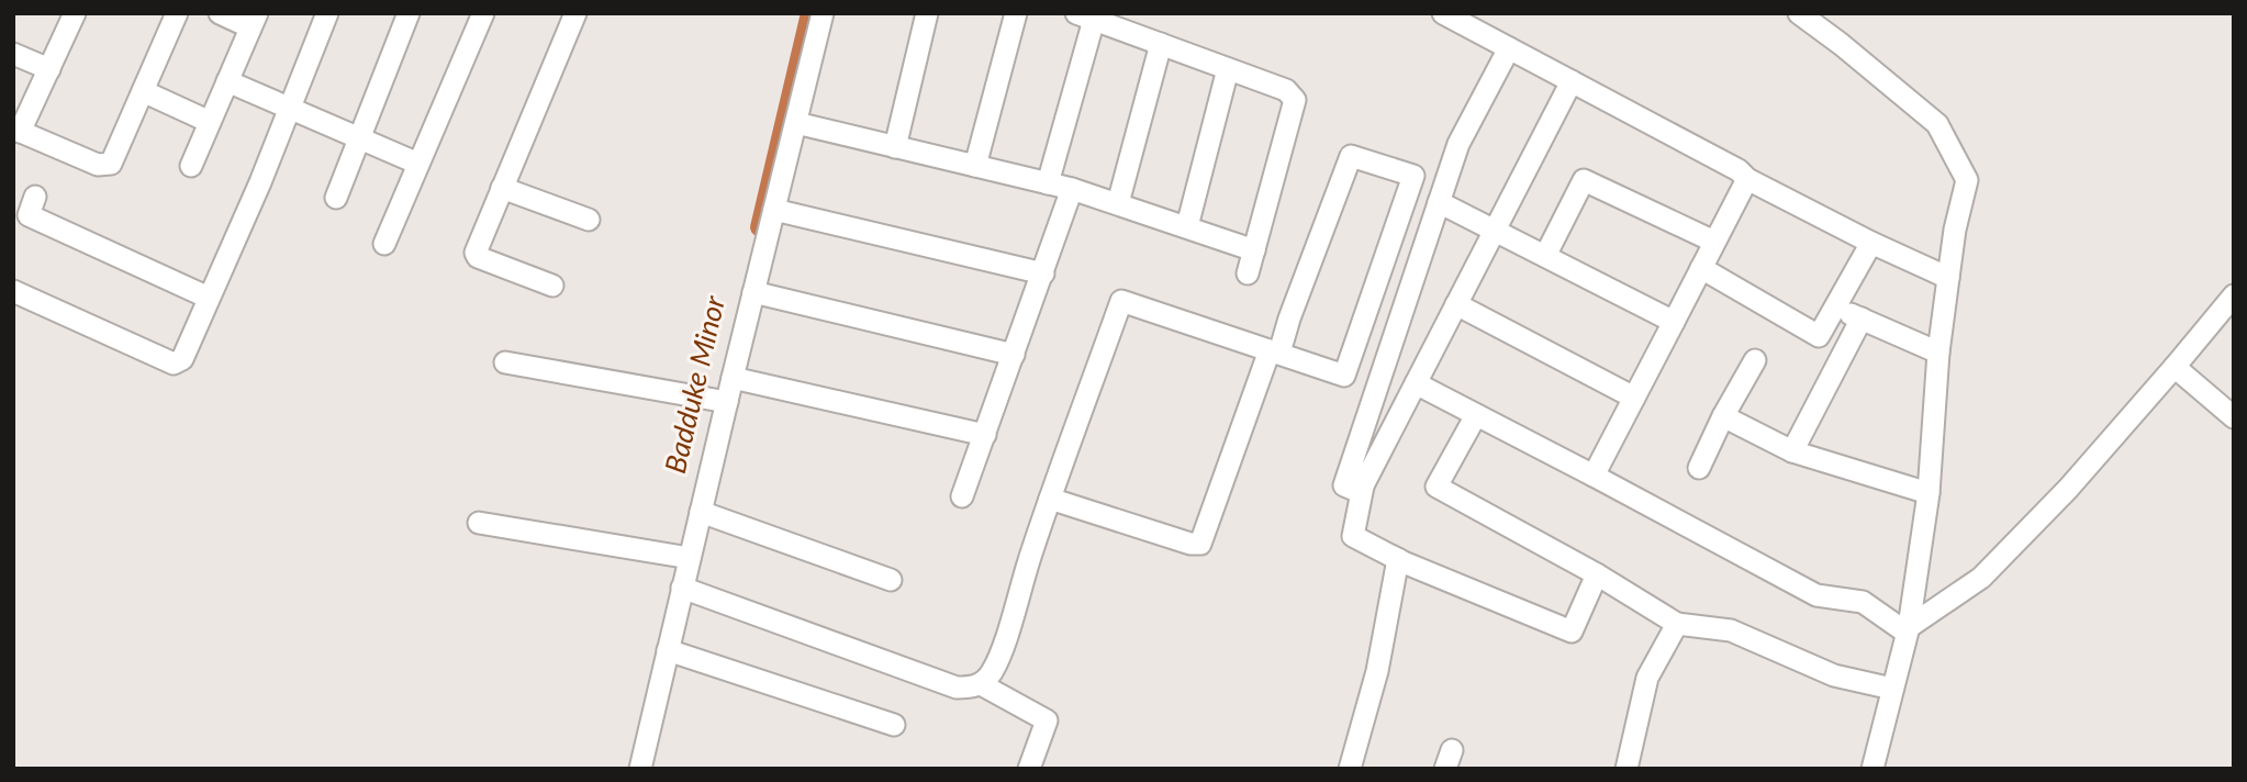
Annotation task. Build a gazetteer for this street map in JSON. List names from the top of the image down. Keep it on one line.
{"water":["Badduke Minor"]}
